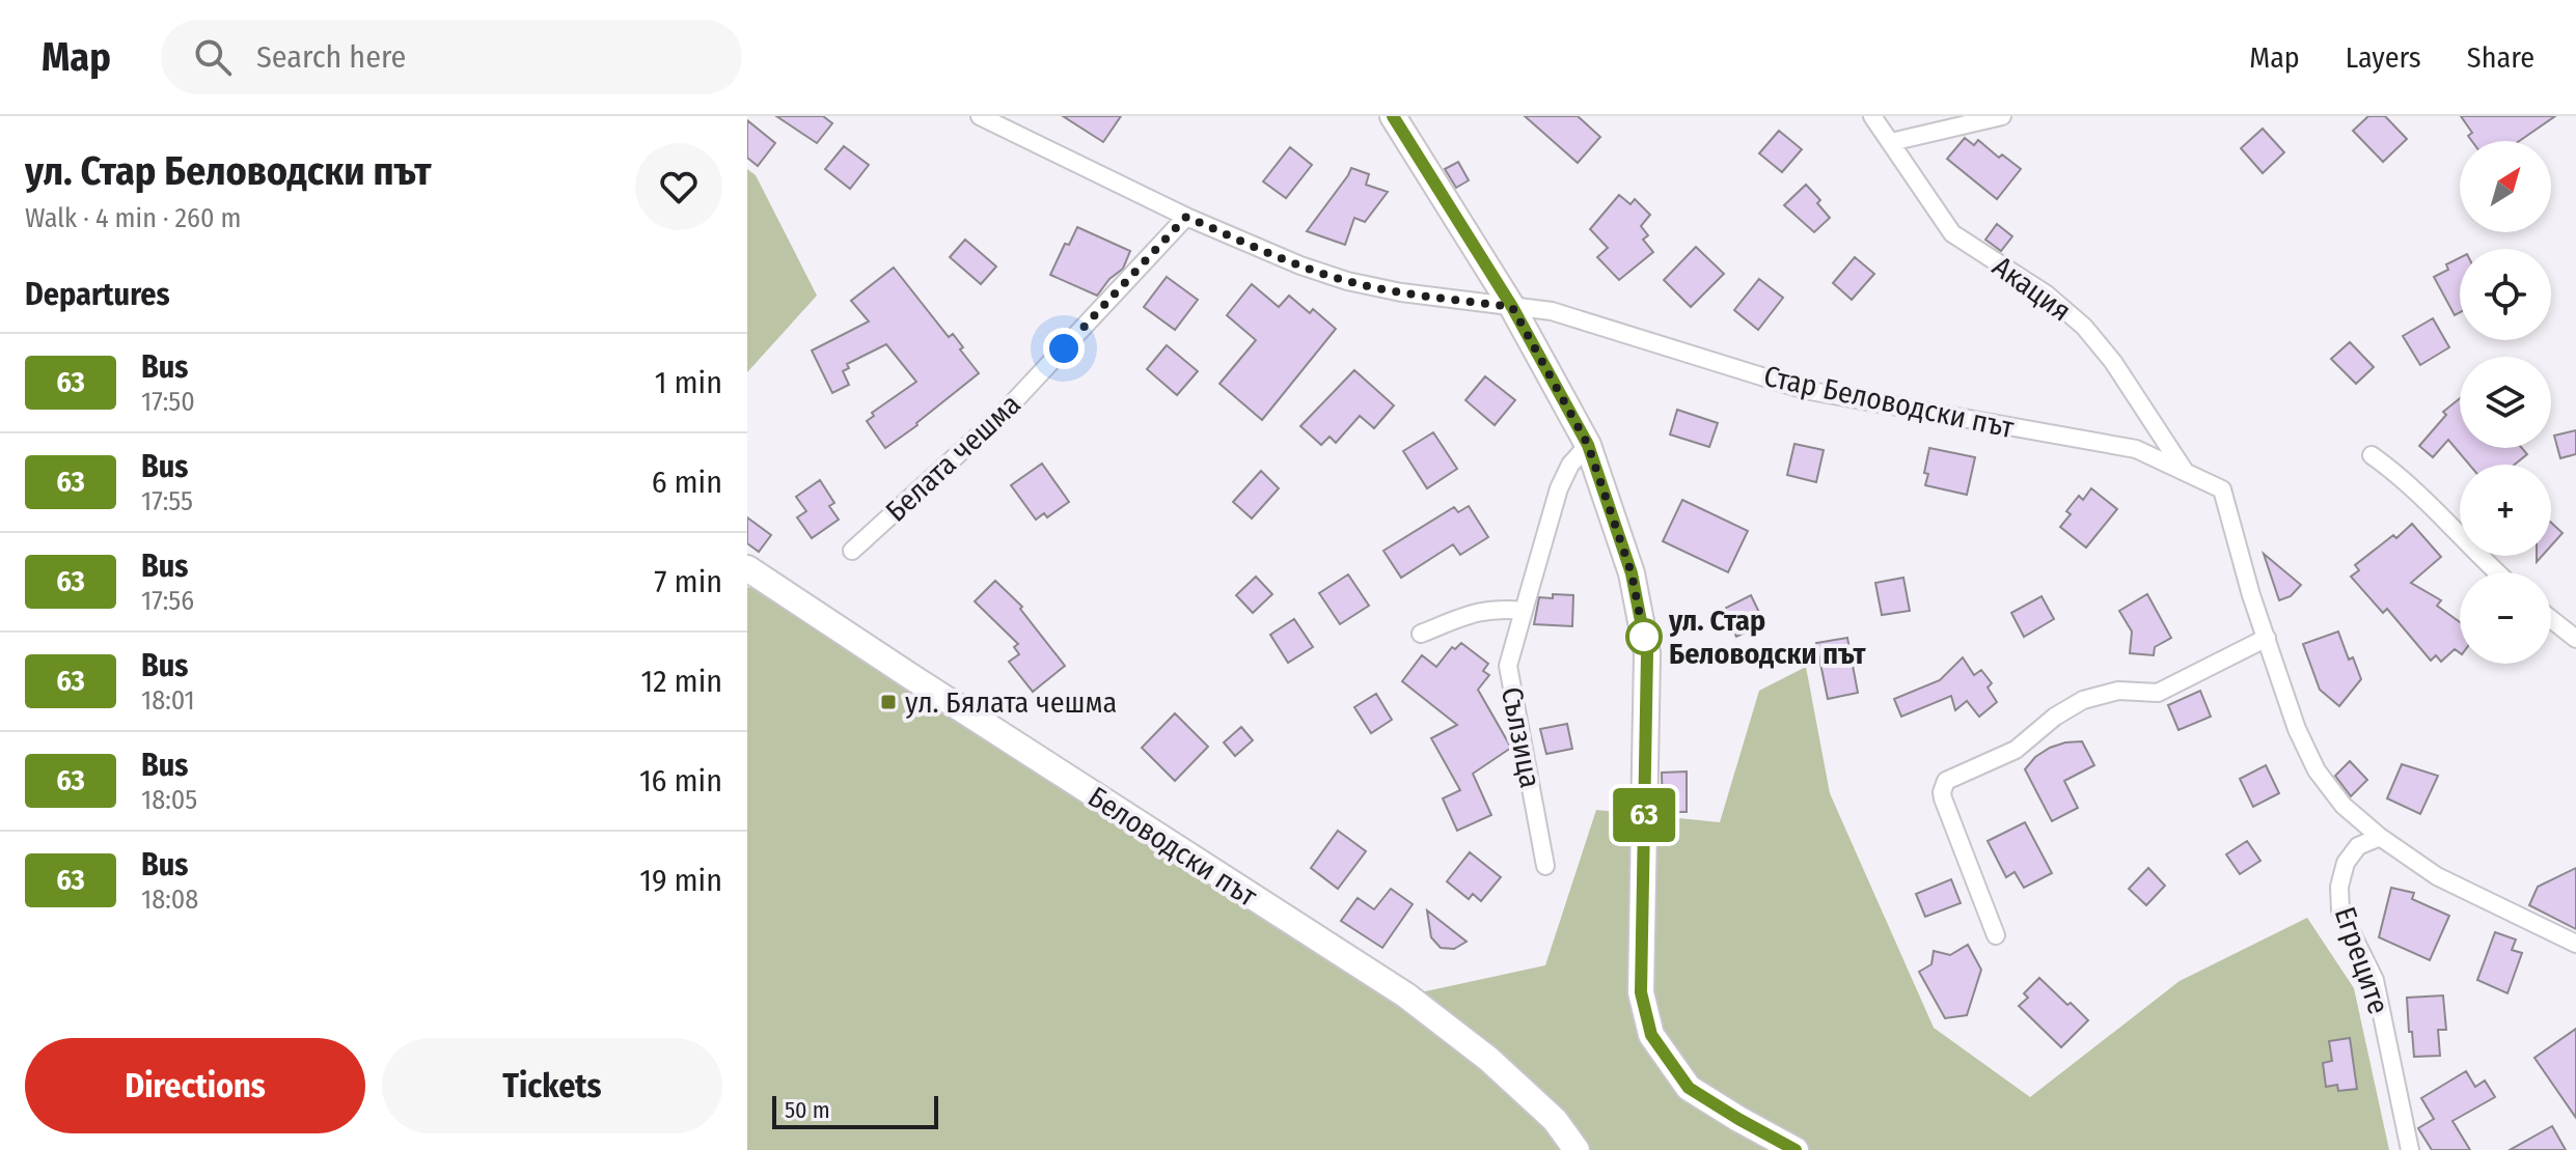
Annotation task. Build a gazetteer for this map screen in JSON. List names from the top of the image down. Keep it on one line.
{"streets":{"street":["Акация","Стар Беловодски път","Белата чешма","Сълзица","Беловодски път","Егреците"]},"crossings":[["Акация","Стар Беловодски път"],["Стар Беловодски път","Белата чешма"],["Стар Беловодски път","Егреците"]],"places":{"other":["ул. Стар Беловодски път"],"transit":["ул. Бялата чешма"]},"lines":["bus line 63"],"scale_bar":"50 m","north":"top right","page":{"header":"Map","search":"Search here","nav":["Map","Layers","Share"],"heading":[["ул. Стар Беловодски път","Walk · 4 min · 260 m"],"Departures"],"on_map":"63","map_buttons":["+","−"],"list":[{"mark":"63","name":"Bus","note":"17:50","value":"1 min"},{"mark":"63","name":"Bus","note":"17:55","value":"6 min"},{"mark":"63","name":"Bus","note":"17:56","value":"7 min"},{"mark":"63","name":"Bus","note":"18:01","value":"12 min"},{"mark":"63","name":"Bus","note":"18:05","value":"16 min"},{"mark":"63","name":"Bus","note":"18:08","value":"19 min"}],"buttons":["Directions","Tickets"],"scale":"50 m"}}
